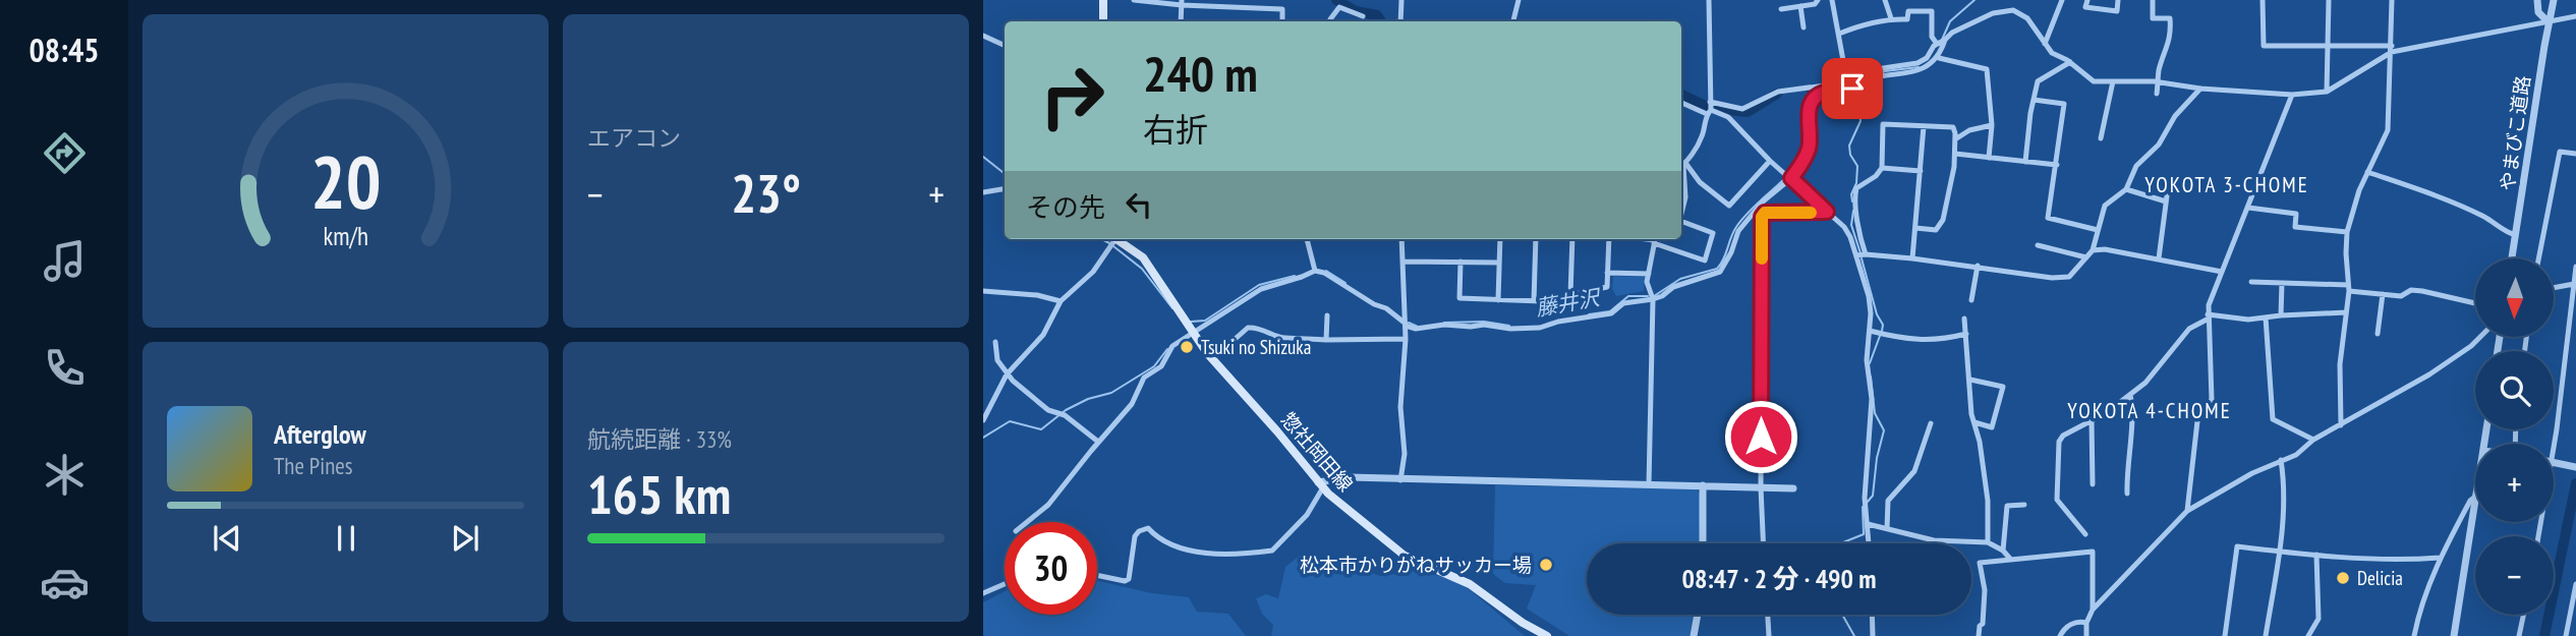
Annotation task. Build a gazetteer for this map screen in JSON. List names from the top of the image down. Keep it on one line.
{"streets":{"main road":["惣社岡田線"],"street":["やまびこ道路"]},"districts":["YOKOTA 3-CHOME","YOKOTA 4-CHOME"],"water":["藤井沢"],"places":["Tsuki no Shizuka","松本市かりがねサッカー場","Delicia"],"north":"bottom","page":{"tabs":"08:45","tile":["エアコン",["航続距離 · 33%","165 km"]],"turn":["240 m","右折"],"heat":["−","23°","+"],"then":"その先","map_buttons":["+","−"],"song":["Afterglow","The Pines"],"limit":"30","trip":"08:47 · 2 分 · 490 m","gauge":["20","km/h"]}}
